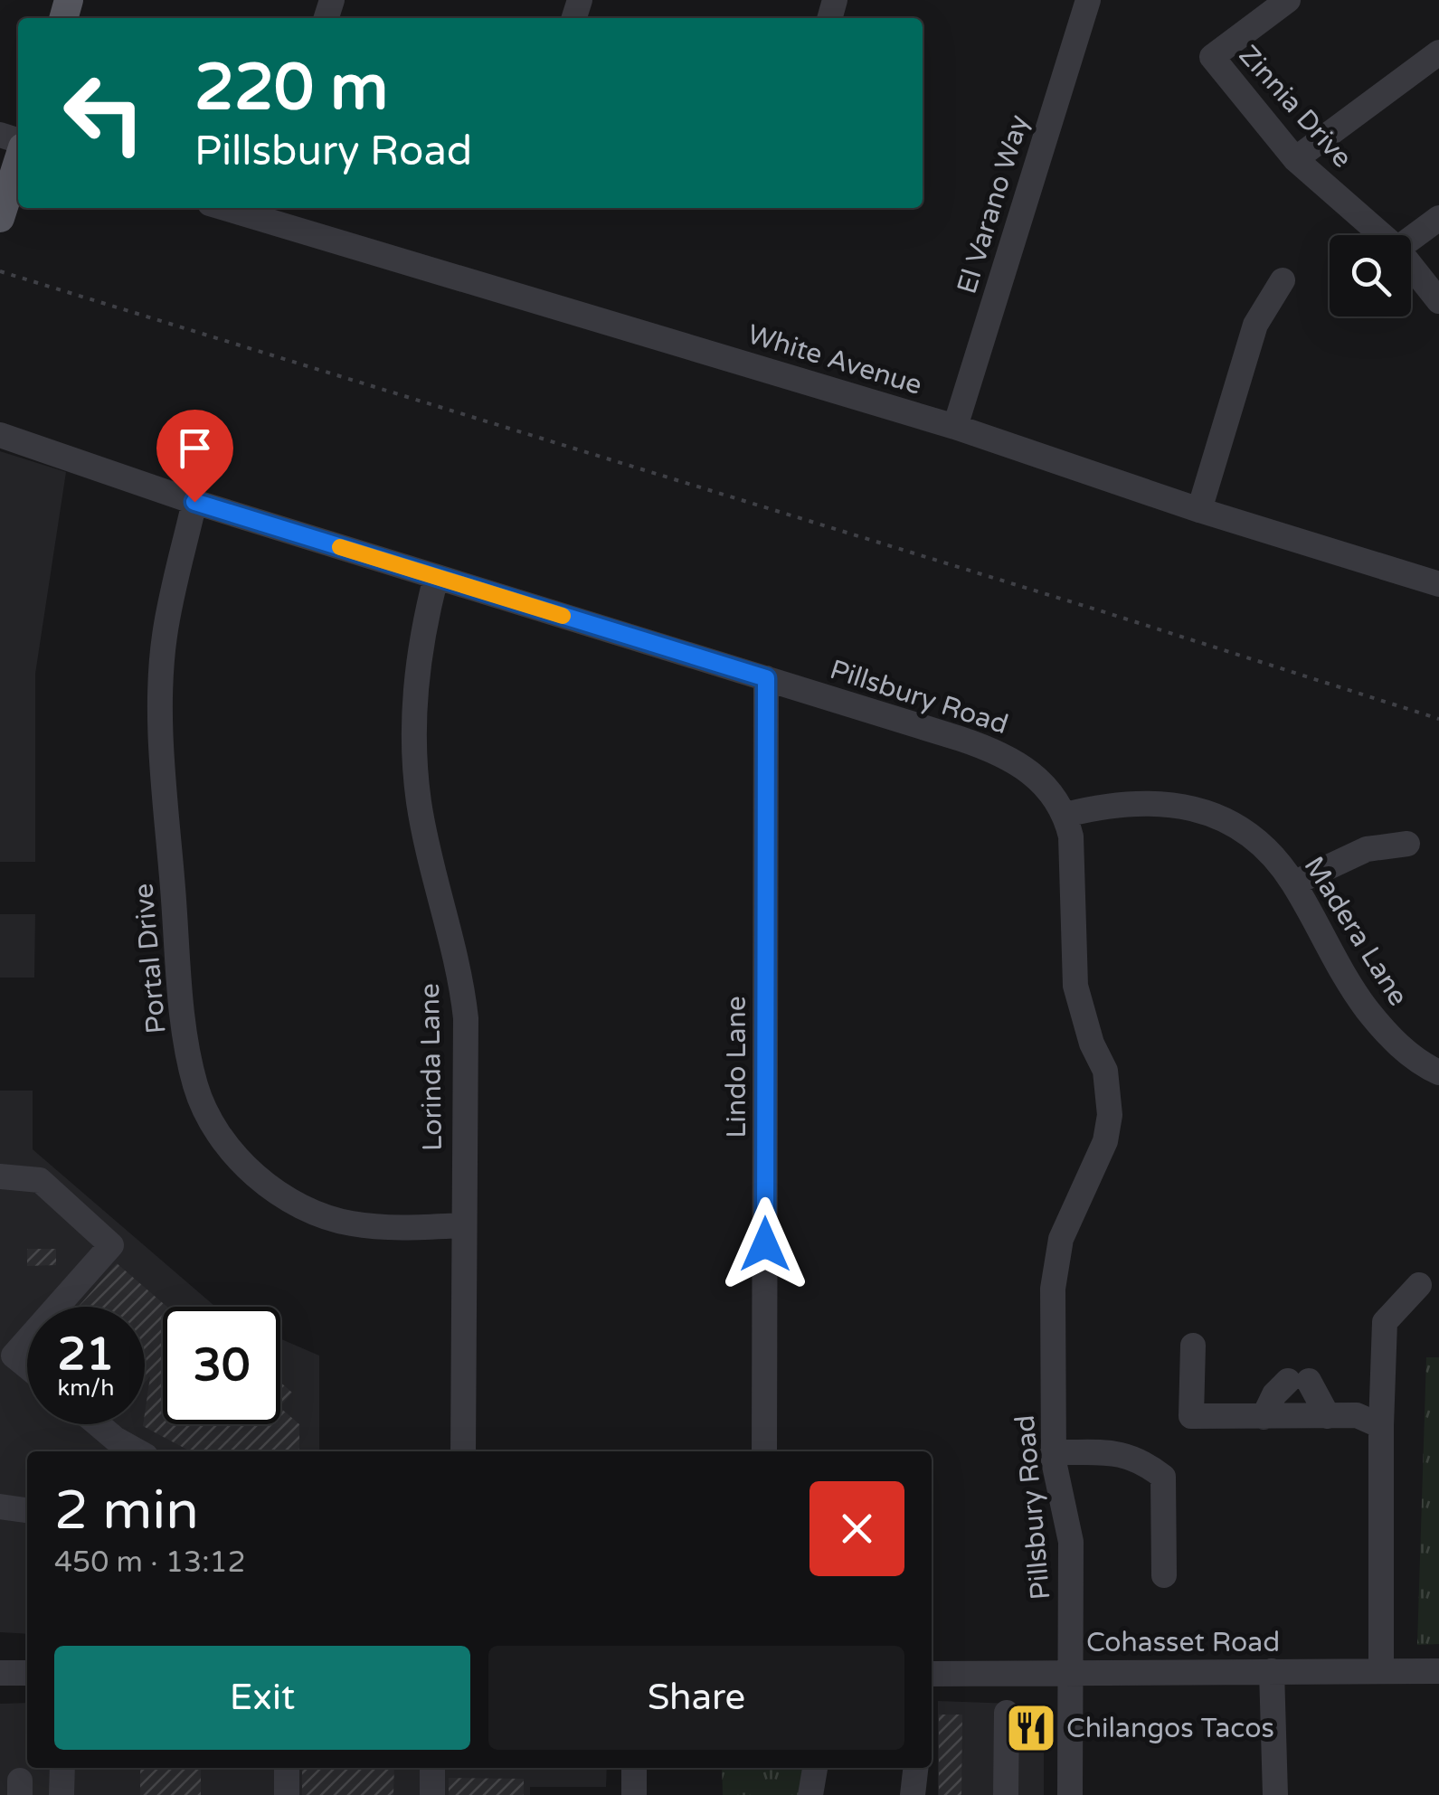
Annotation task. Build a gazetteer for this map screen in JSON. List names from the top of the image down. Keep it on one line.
{"streets":{"street":["Zinnia Drive","El Varano Way","White Avenue","Pillsbury Road","Madera Lane","Portal Drive","Lorinda Lane","Lindo Lane","Cohasset Road"]},"crossings":[["El Varano Way","White Avenue"],["Pillsbury Road","Madera Lane"],["Pillsbury Road","Portal Drive"],["Pillsbury Road","Lorinda Lane"],["Pillsbury Road","Lindo Lane"],["Pillsbury Road","Cohasset Road"],["Portal Drive","Lorinda Lane"]],"places":{"restaurant":["Chilangos Tacos"]},"page":{"turn":["220 m","Pillsbury Road"],"speed":"21 km/h","limit":"30","heading":["2 min","450 m · 13:12"],"buttons":["Exit","Share"]}}
